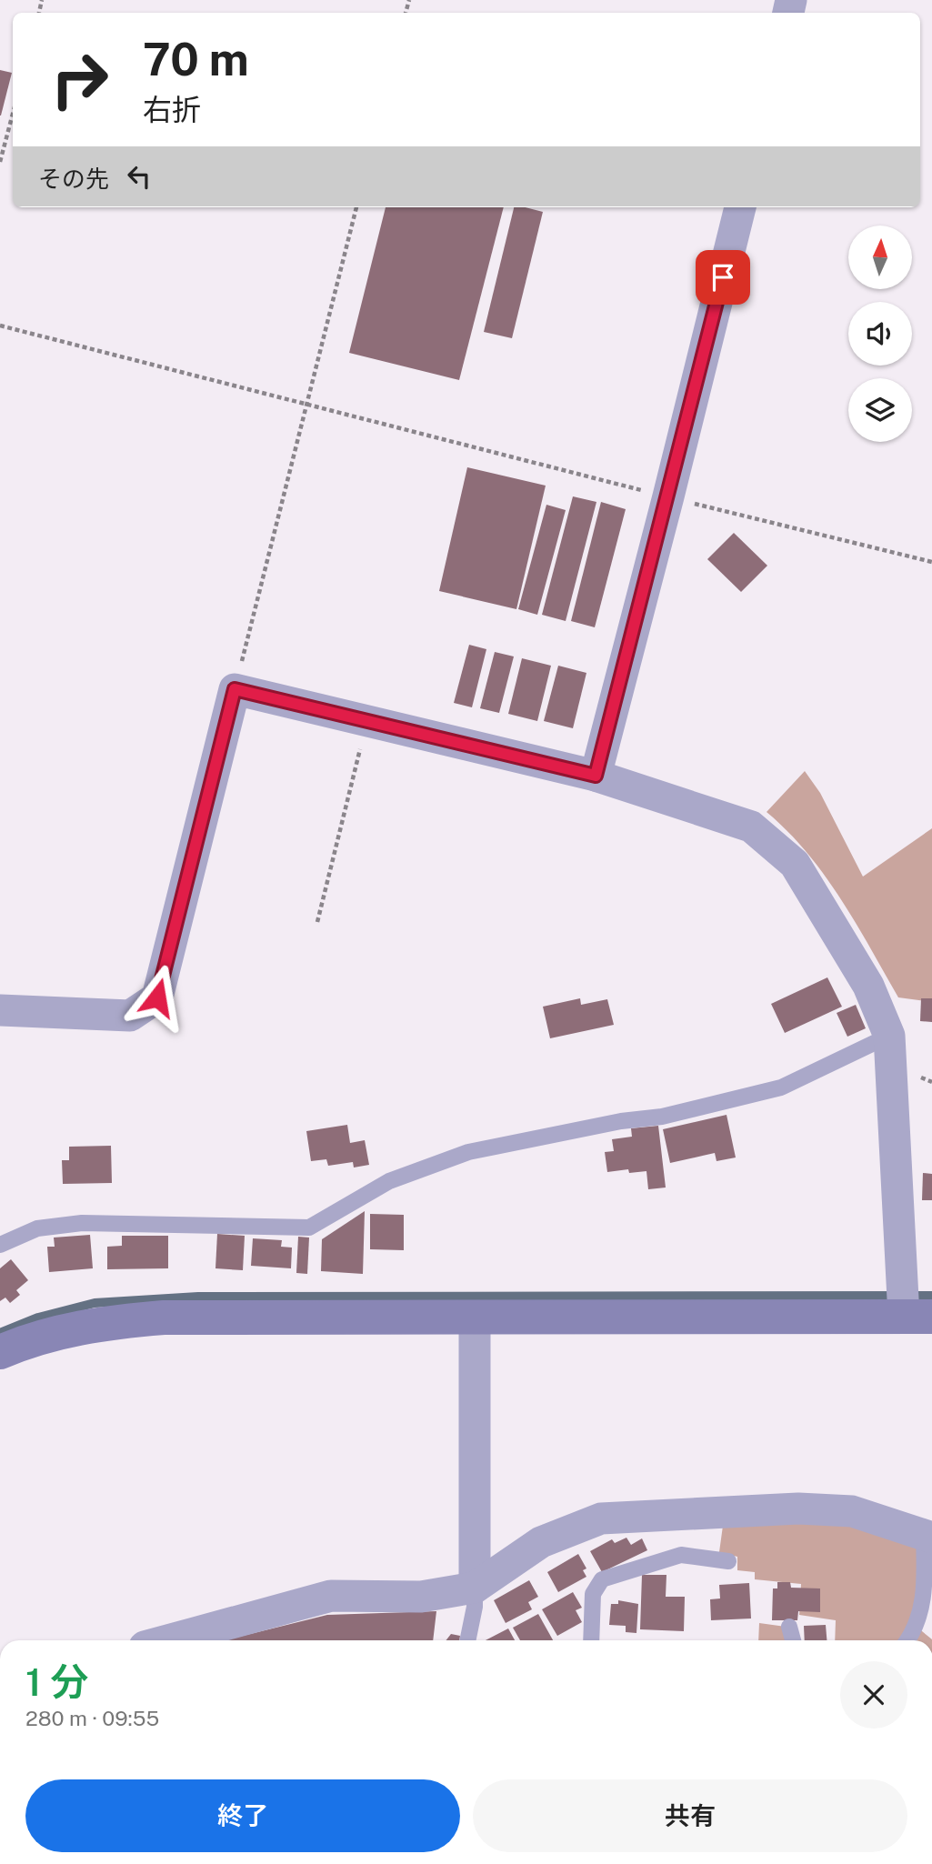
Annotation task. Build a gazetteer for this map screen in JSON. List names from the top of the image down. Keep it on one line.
{"north":"top","page":{"turn":["70 m","右折"],"then":"その先","heading":["1 分","280 m · 09:55"],"buttons":["終了","共有"]}}
